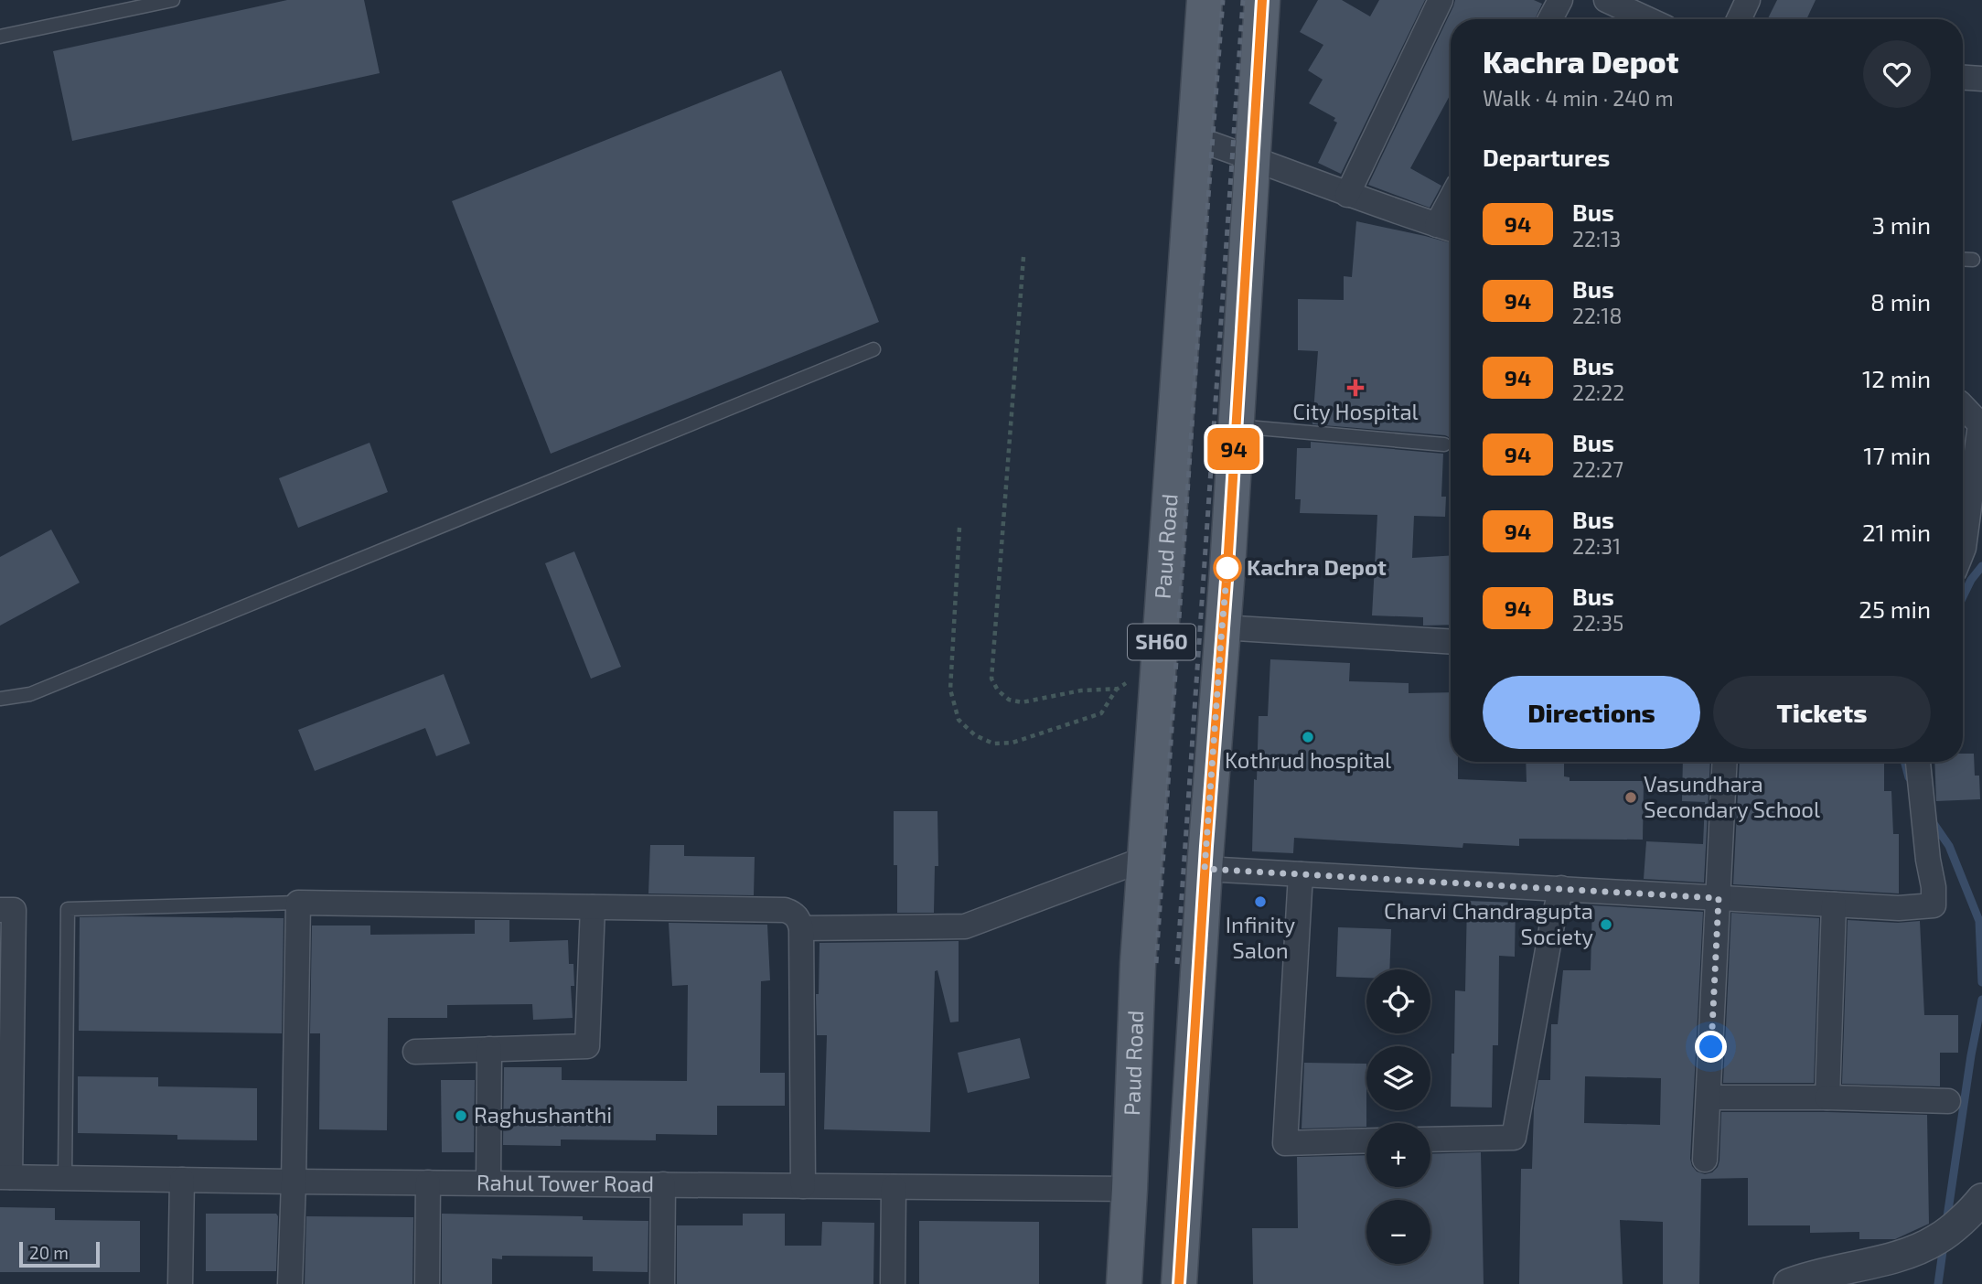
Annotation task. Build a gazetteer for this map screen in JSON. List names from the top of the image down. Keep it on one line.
{"streets":{"main road":["Paud Road","SH60"],"street":["Rahul Tower Road"]},"crossings":[["Paud Road","Rahul Tower Road"]],"places":{"health":["City Hospital"],"other":["Kachra Depot","Kothrud hospital","Vasundhara Secondary School","Infinity Salon","Charvi Chandragupta Society","Raghushanthi"]},"lines":["bus line 94"],"scale_bar":"20 m","page":{"on_map":"94","heading":[["Kachra Depot","Walk · 4 min · 240 m"],"Departures"],"list":[{"mark":"94","name":"Bus","note":"22:13","value":"3 min"},{"mark":"94","name":"Bus","note":"22:18","value":"8 min"},{"mark":"94","name":"Bus","note":"22:22","value":"12 min"},{"mark":"94","name":"Bus","note":"22:27","value":"17 min"},{"mark":"94","name":"Bus","note":"22:31","value":"21 min"},{"mark":"94","name":"Bus","note":"22:35","value":"25 min"}],"buttons":["Directions","Tickets"],"map_buttons":["+","−"],"scale":"20 m"}}
